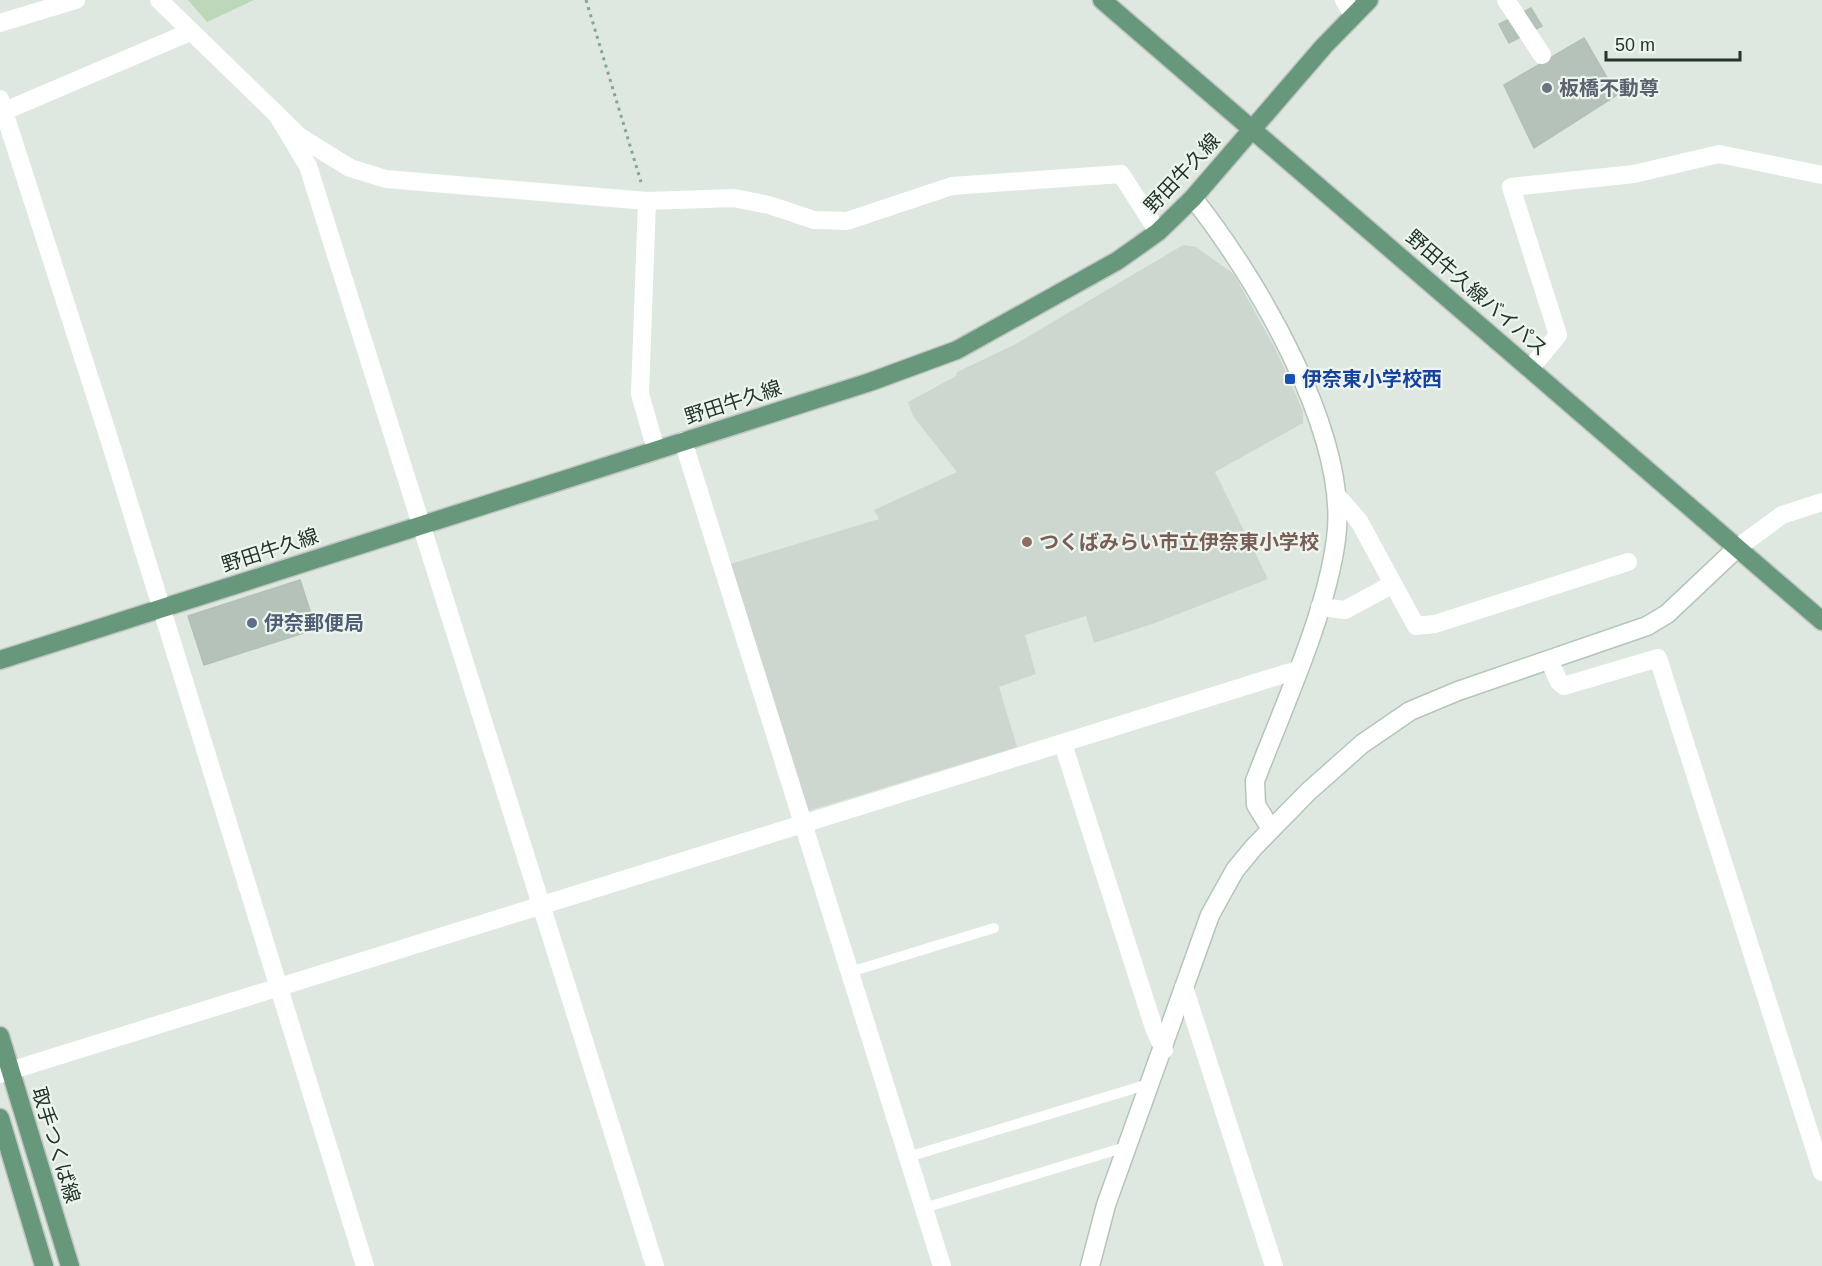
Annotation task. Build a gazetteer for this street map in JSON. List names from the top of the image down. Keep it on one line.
{"streets":{"main road":["野田牛久線","野田牛久線バイパス","取手つくば線"]},"crossings":[["野田牛久線","野田牛久線バイパス"]],"places":{"other":["板橋不動尊","つくばみらい市立伊奈東小学校","伊奈郵便局"],"transit":["伊奈東小学校西"]},"scale_bar":"50 m"}
